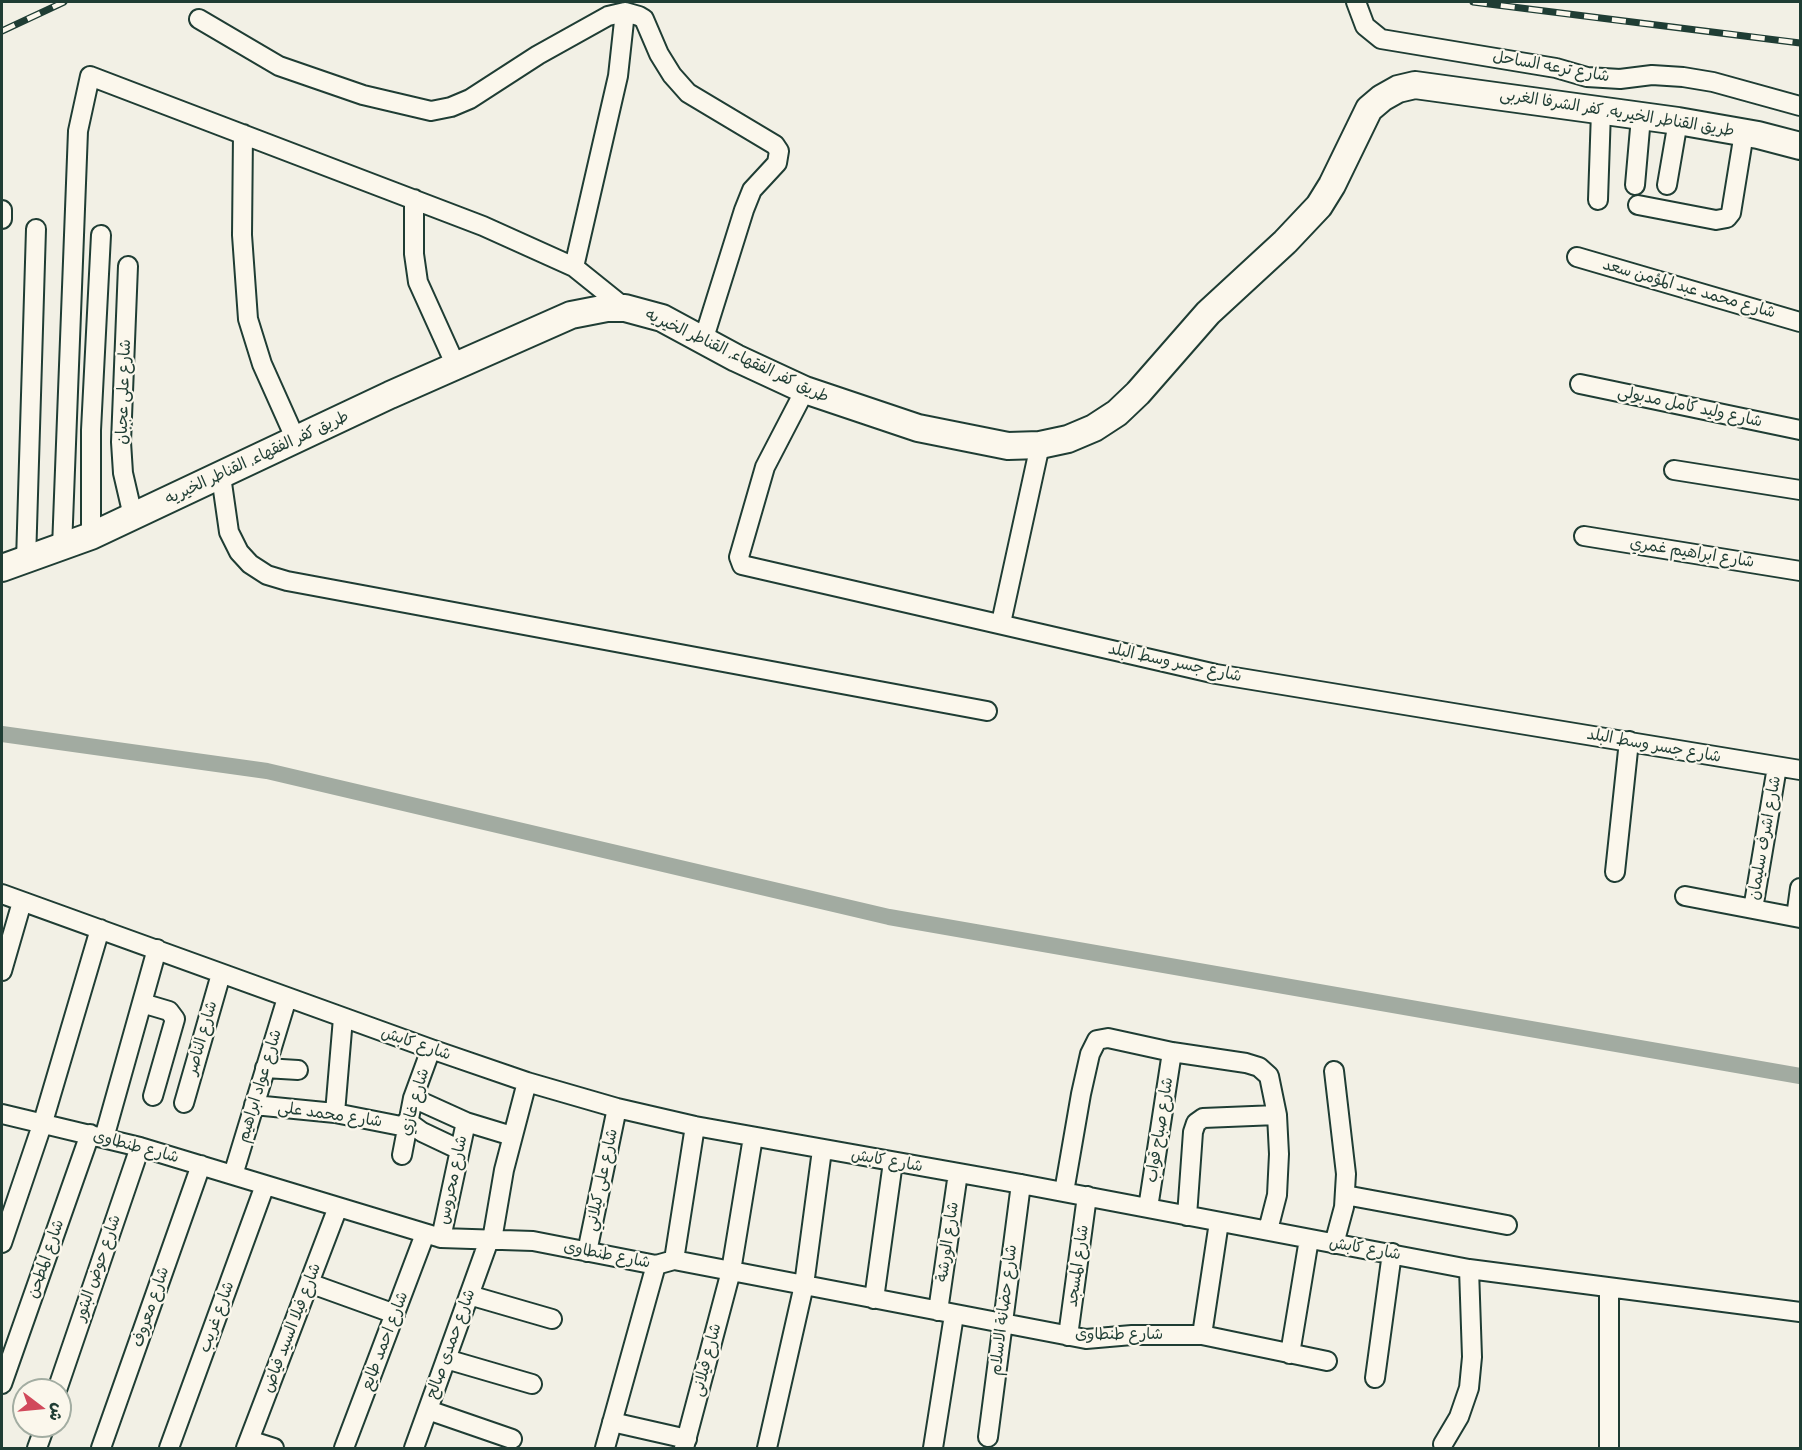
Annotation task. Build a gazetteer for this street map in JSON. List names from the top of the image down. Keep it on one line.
{"streets":{"street":["شارع ترعه الساحل","طريق القناطر الخيريه, كفر الشرفا الغربى","شارع محمد عبد المؤمن سعد","طريق كفر الفقهاء, القناطر الخيريه","شارع على عجبان","شارع وليد كامل مدبولى","شارع ابراهيم غمري","شارع جسر وسط البلد","شارع اشرف سليمان","شارع الناصر","شارع كابش","شارع عواد ابراهيم","شارع غازي","شارع محمد على","شارع صباح قواب","شارع طنطاوى","شارع محروس","شارع على كيلاني","شارع الورشة","شارع المطحن","شارع المسجد","شارع حوض البثور","شارع معروف","شارع حضانة الاسلام","شارع غريب","شارع فيلا السيد فياض","شارع احمد طايع","شارع حمدى صالح","شارع فيلانى"]},"crossings":[["طريق القناطر الخيريه, كفر الشرفا الغربى","طريق كفر الفقهاء, القناطر الخيريه"],["طريق كفر الفقهاء, القناطر الخيريه","شارع على عجبان"],["طريق كفر الفقهاء, القناطر الخيريه","شارع جسر وسط البلد"],["شارع جسر وسط البلد","شارع اشرف سليمان"],["شارع الناصر","شارع كابش"],["شارع كابش","شارع عواد ابراهيم"],["شارع كابش","شارع غازي"],["شارع كابش","شارع صباح قواب"],["شارع كابش","شارع على كيلاني"],["شارع كابش","شارع الورشة"],["شارع كابش","شارع المطحن"],["شارع كابش","شارع المسجد"],["شارع كابش","شارع حضانة الاسلام"],["شارع كابش","شارع حمدى صالح"],["شارع كابش","شارع فيلانى"],["شارع عواد ابراهيم","شارع محمد على"],["شارع عواد ابراهيم","شارع طنطاوى"],["شارع غازي","شارع محمد على"],["شارع طنطاوى","شارع محروس"],["شارع طنطاوى","شارع على كيلاني"],["شارع طنطاوى","شارع الورشة"],["شارع طنطاوى","شارع المطحن"],["شارع طنطاوى","شارع المسجد"],["شارع طنطاوى","شارع حوض البثور"],["شارع طنطاوى","شارع معروف"],["شارع طنطاوى","شارع حضانة الاسلام"],["شارع طنطاوى","شارع غريب"],["شارع طنطاوى","شارع فيلا السيد فياض"],["شارع طنطاوى","شارع احمد طايع"],["شارع طنطاوى","شارع حمدى صالح"],["شارع طنطاوى","شارع فيلانى"],["شارع محروس","شارع احمد طايع"]],"north":"right"}
